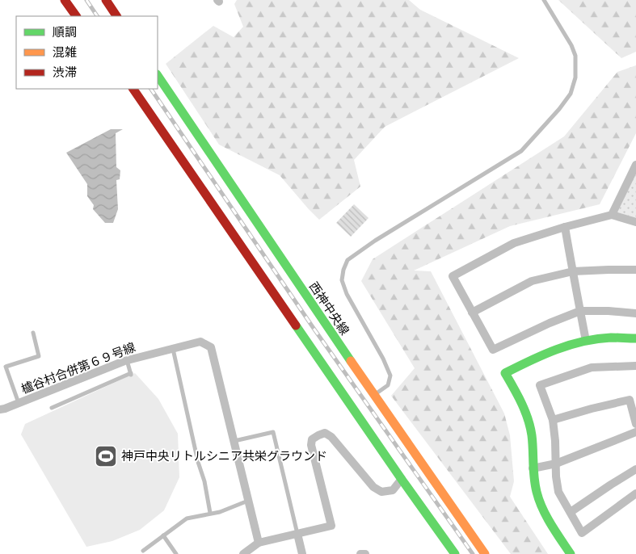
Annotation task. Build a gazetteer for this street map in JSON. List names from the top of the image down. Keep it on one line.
{"streets":{"street":["西神中央線","櫨谷村合併第６９号線"]},"places":{"sports":["神戸中央リトルシニア共栄グラウンド"]},"legend":["順調","混雑","渋滞"]}
